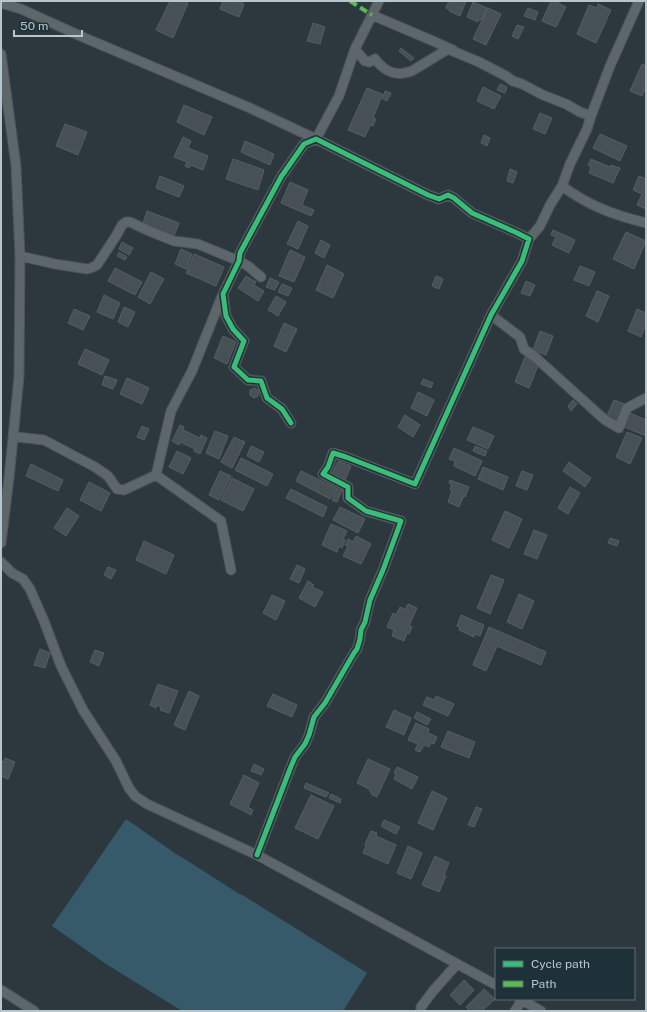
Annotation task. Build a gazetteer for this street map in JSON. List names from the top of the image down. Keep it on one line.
{"legend":["Cycle path","Path"],"scale_bar":"50 m"}
